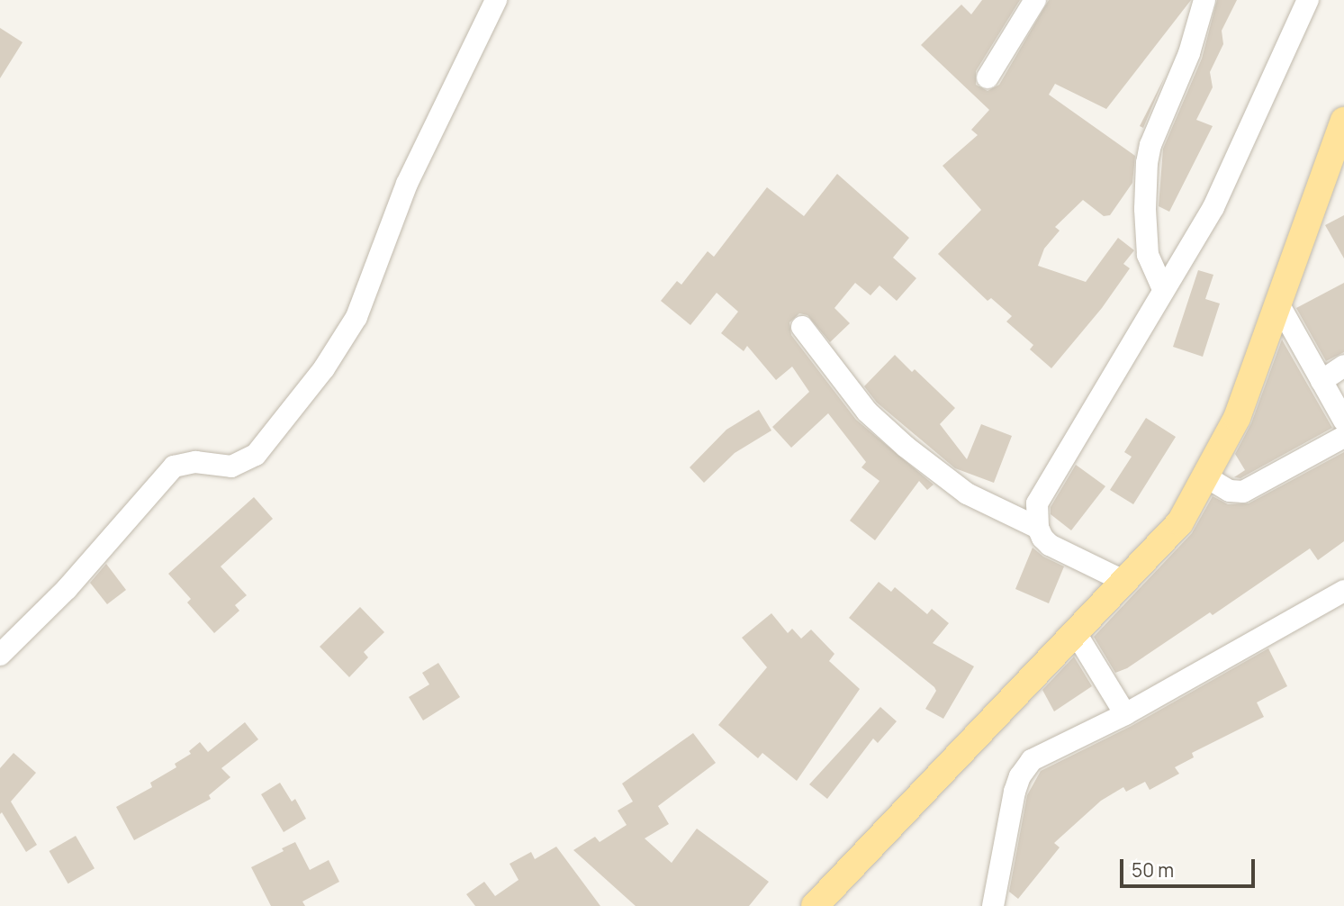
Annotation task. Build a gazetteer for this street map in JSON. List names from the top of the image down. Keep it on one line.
{"scale_bar":"50 m"}
